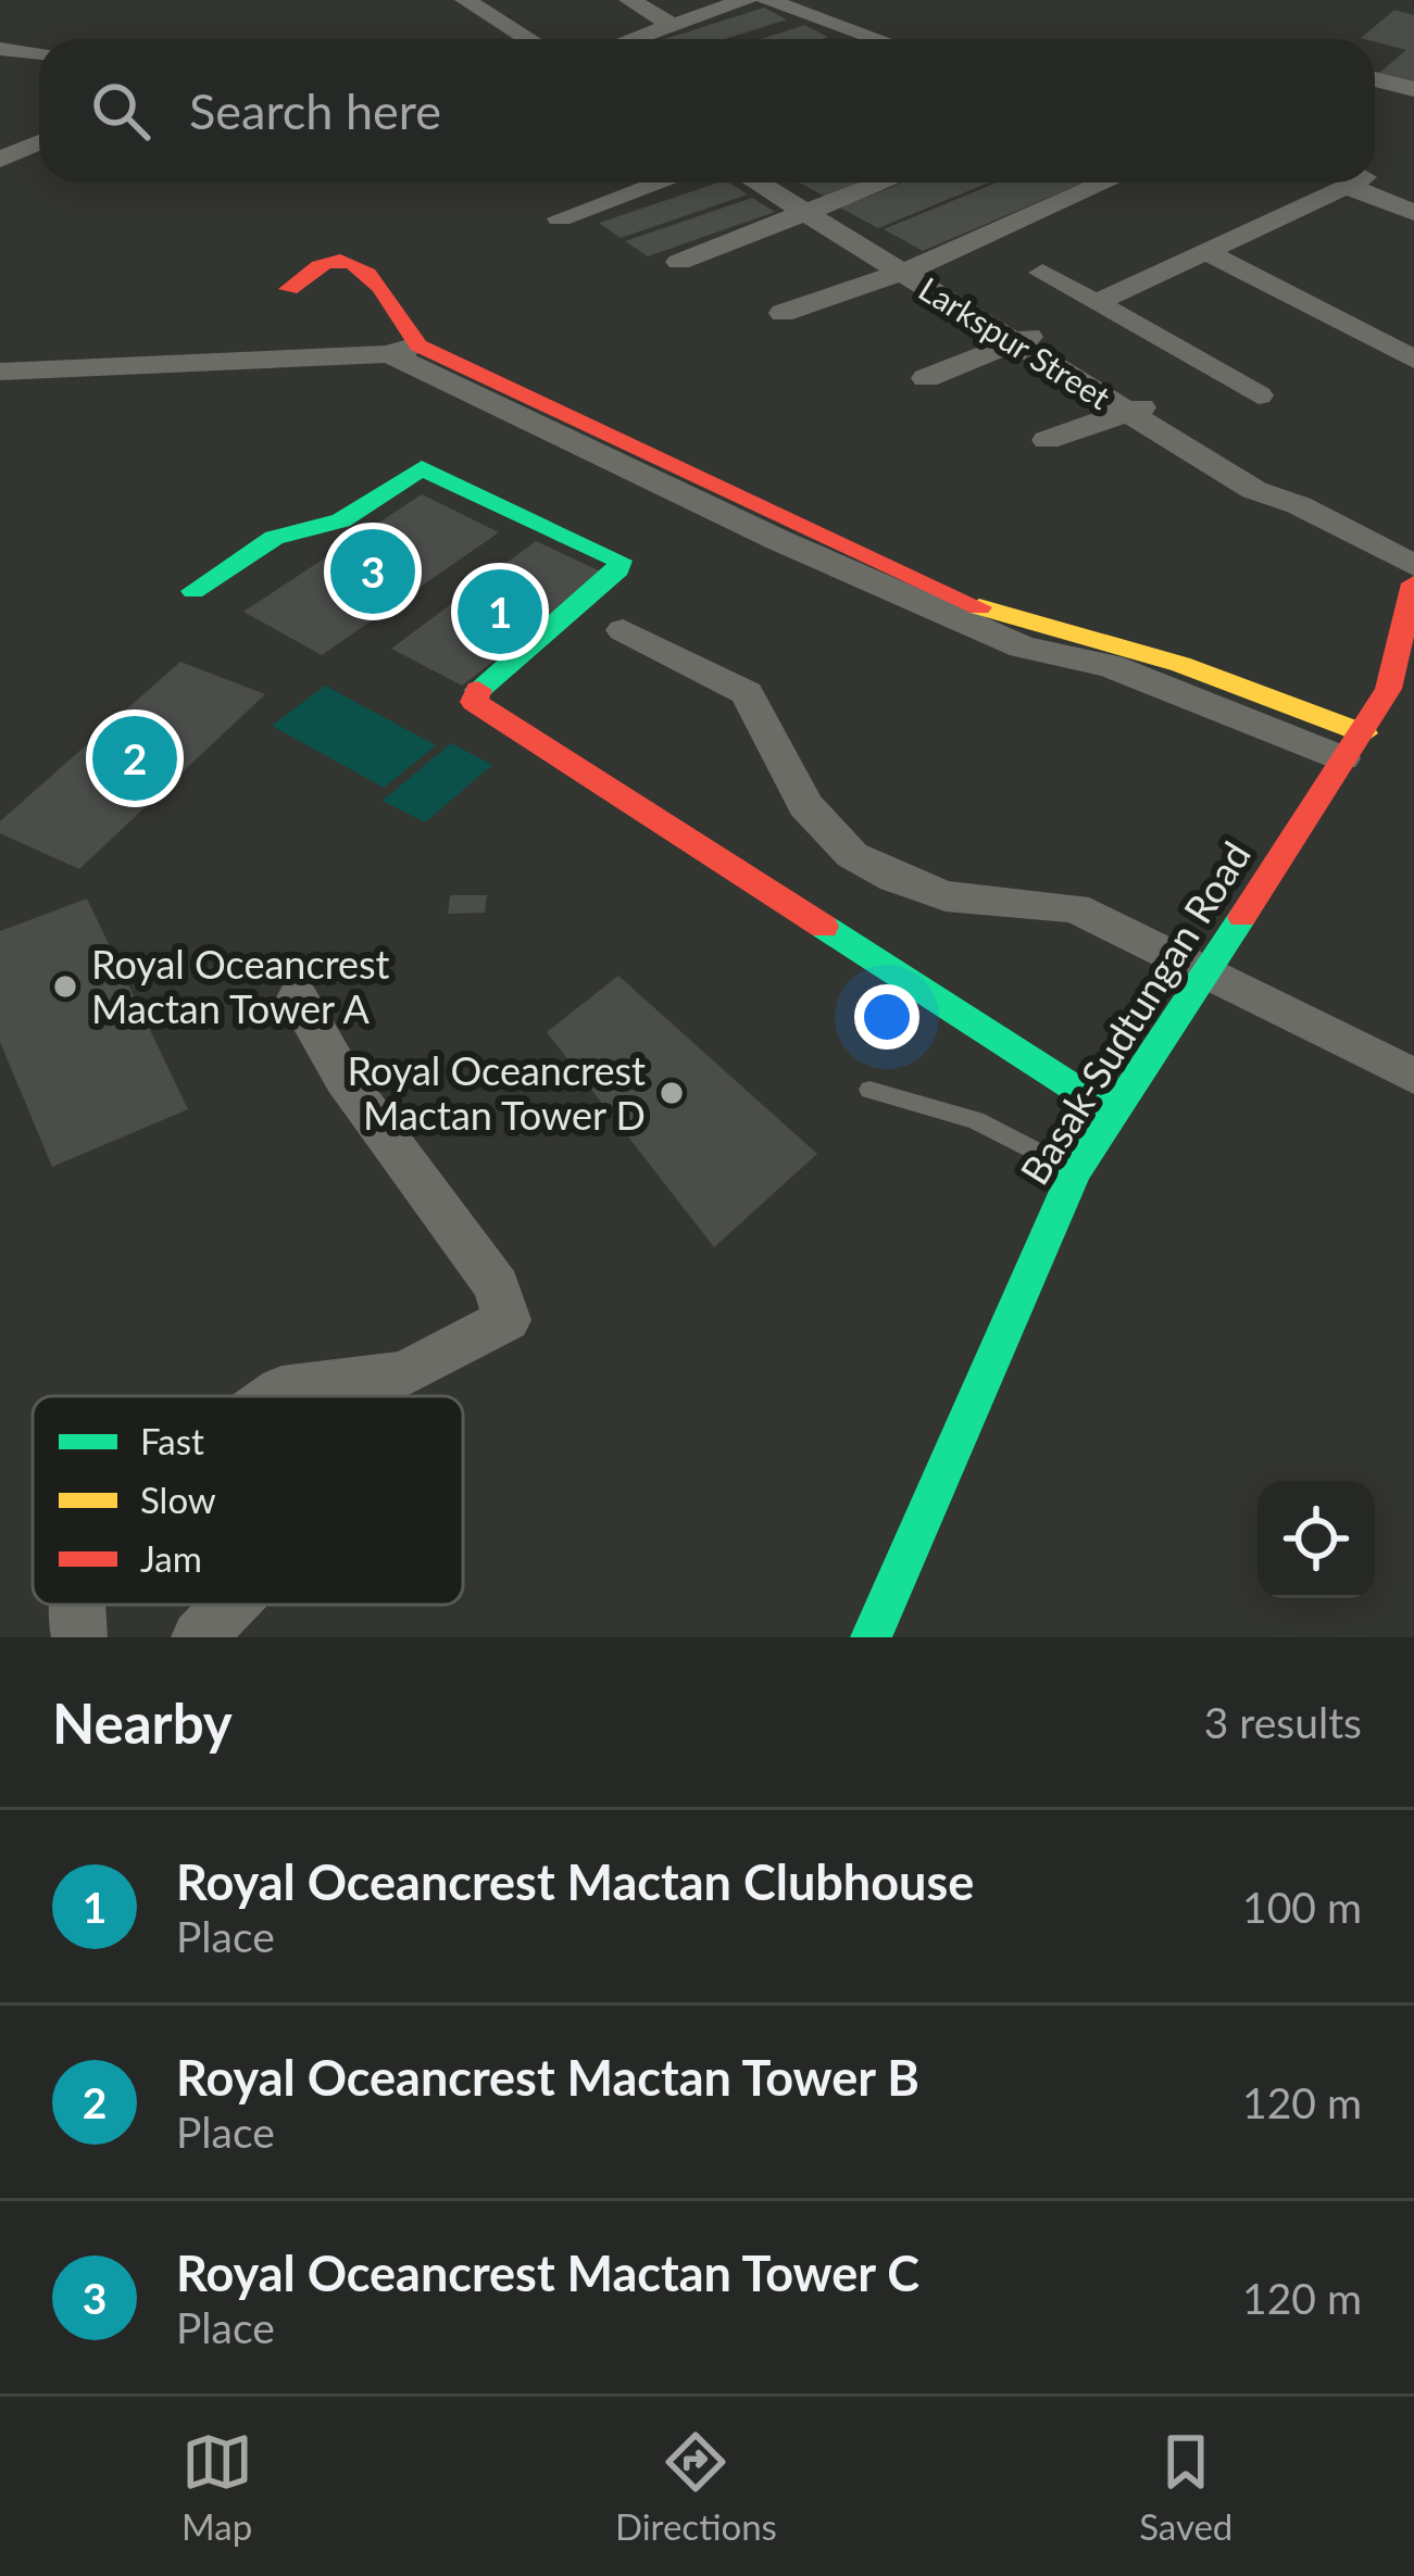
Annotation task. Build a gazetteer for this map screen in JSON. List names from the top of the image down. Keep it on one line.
{"streets":{"street":["Larkspur Street","Basak-Sudtungan Road"]},"places":["Royal Oceancrest Mactan Tower A","Royal Oceancrest Mactan Tower D"],"legend":["Fast","Slow","Jam"],"page":{"search":"Search here","pins":["3","1","2"],"heading":["Nearby","3 results"],"list":[{"mark":"1","name":"Royal Oceancrest Mactan Clubhouse","note":"Place","value":"100 m"},{"mark":"2","name":"Royal Oceancrest Mactan Tower B","note":"Place","value":"120 m"},{"mark":"3","name":"Royal Oceancrest Mactan Tower C","note":"Place","value":"120 m"}],"nav":["Map","Directions","Saved"]}}
